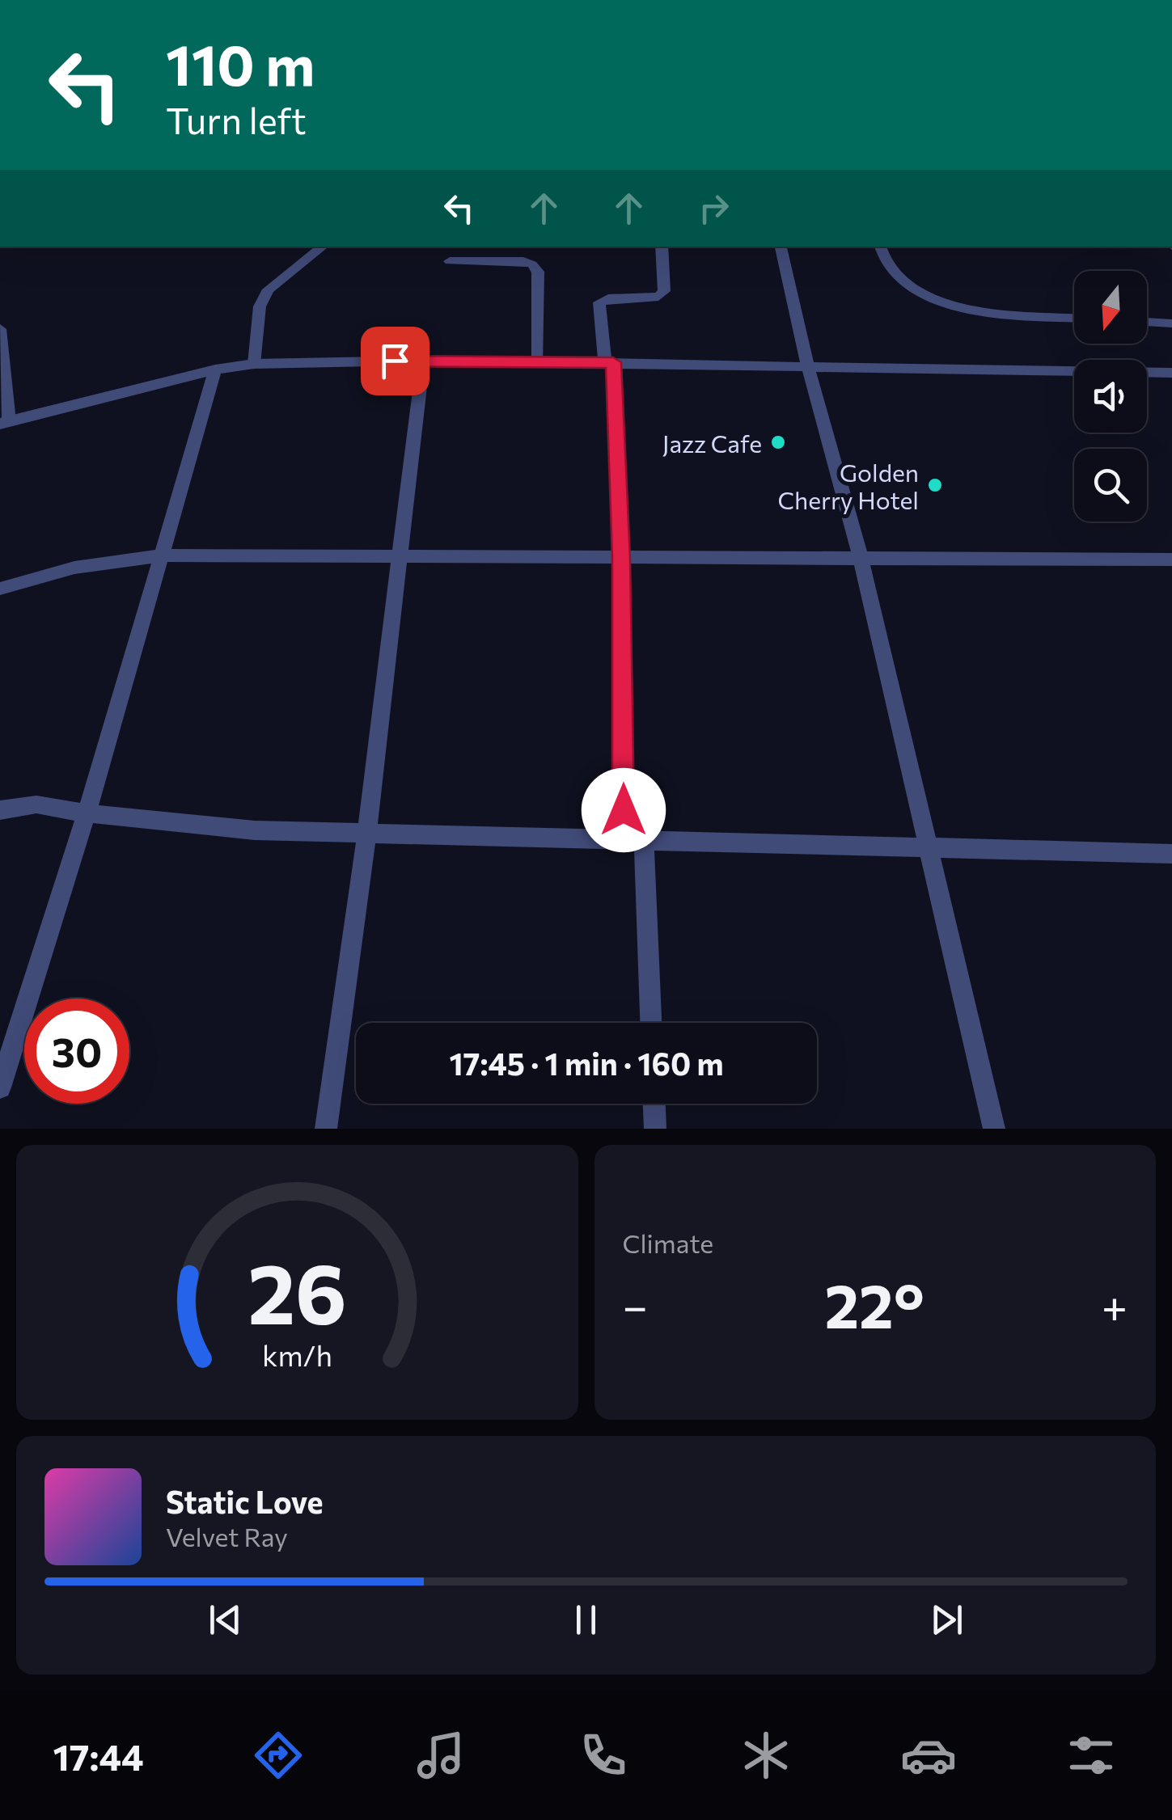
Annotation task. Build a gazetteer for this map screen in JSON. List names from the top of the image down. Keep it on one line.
{"places":["Jazz Cafe","Golden Cherry Hotel"],"north":"bottom","page":{"turn":["110 m","Turn left"],"limit":"30","trip":"17:45 · 1 min · 160 m","tile":"Climate","heat":["−","22°","+"],"song":["Static Love","Velvet Ray"],"tabs":"17:44","gauge":["26","km/h"]}}
